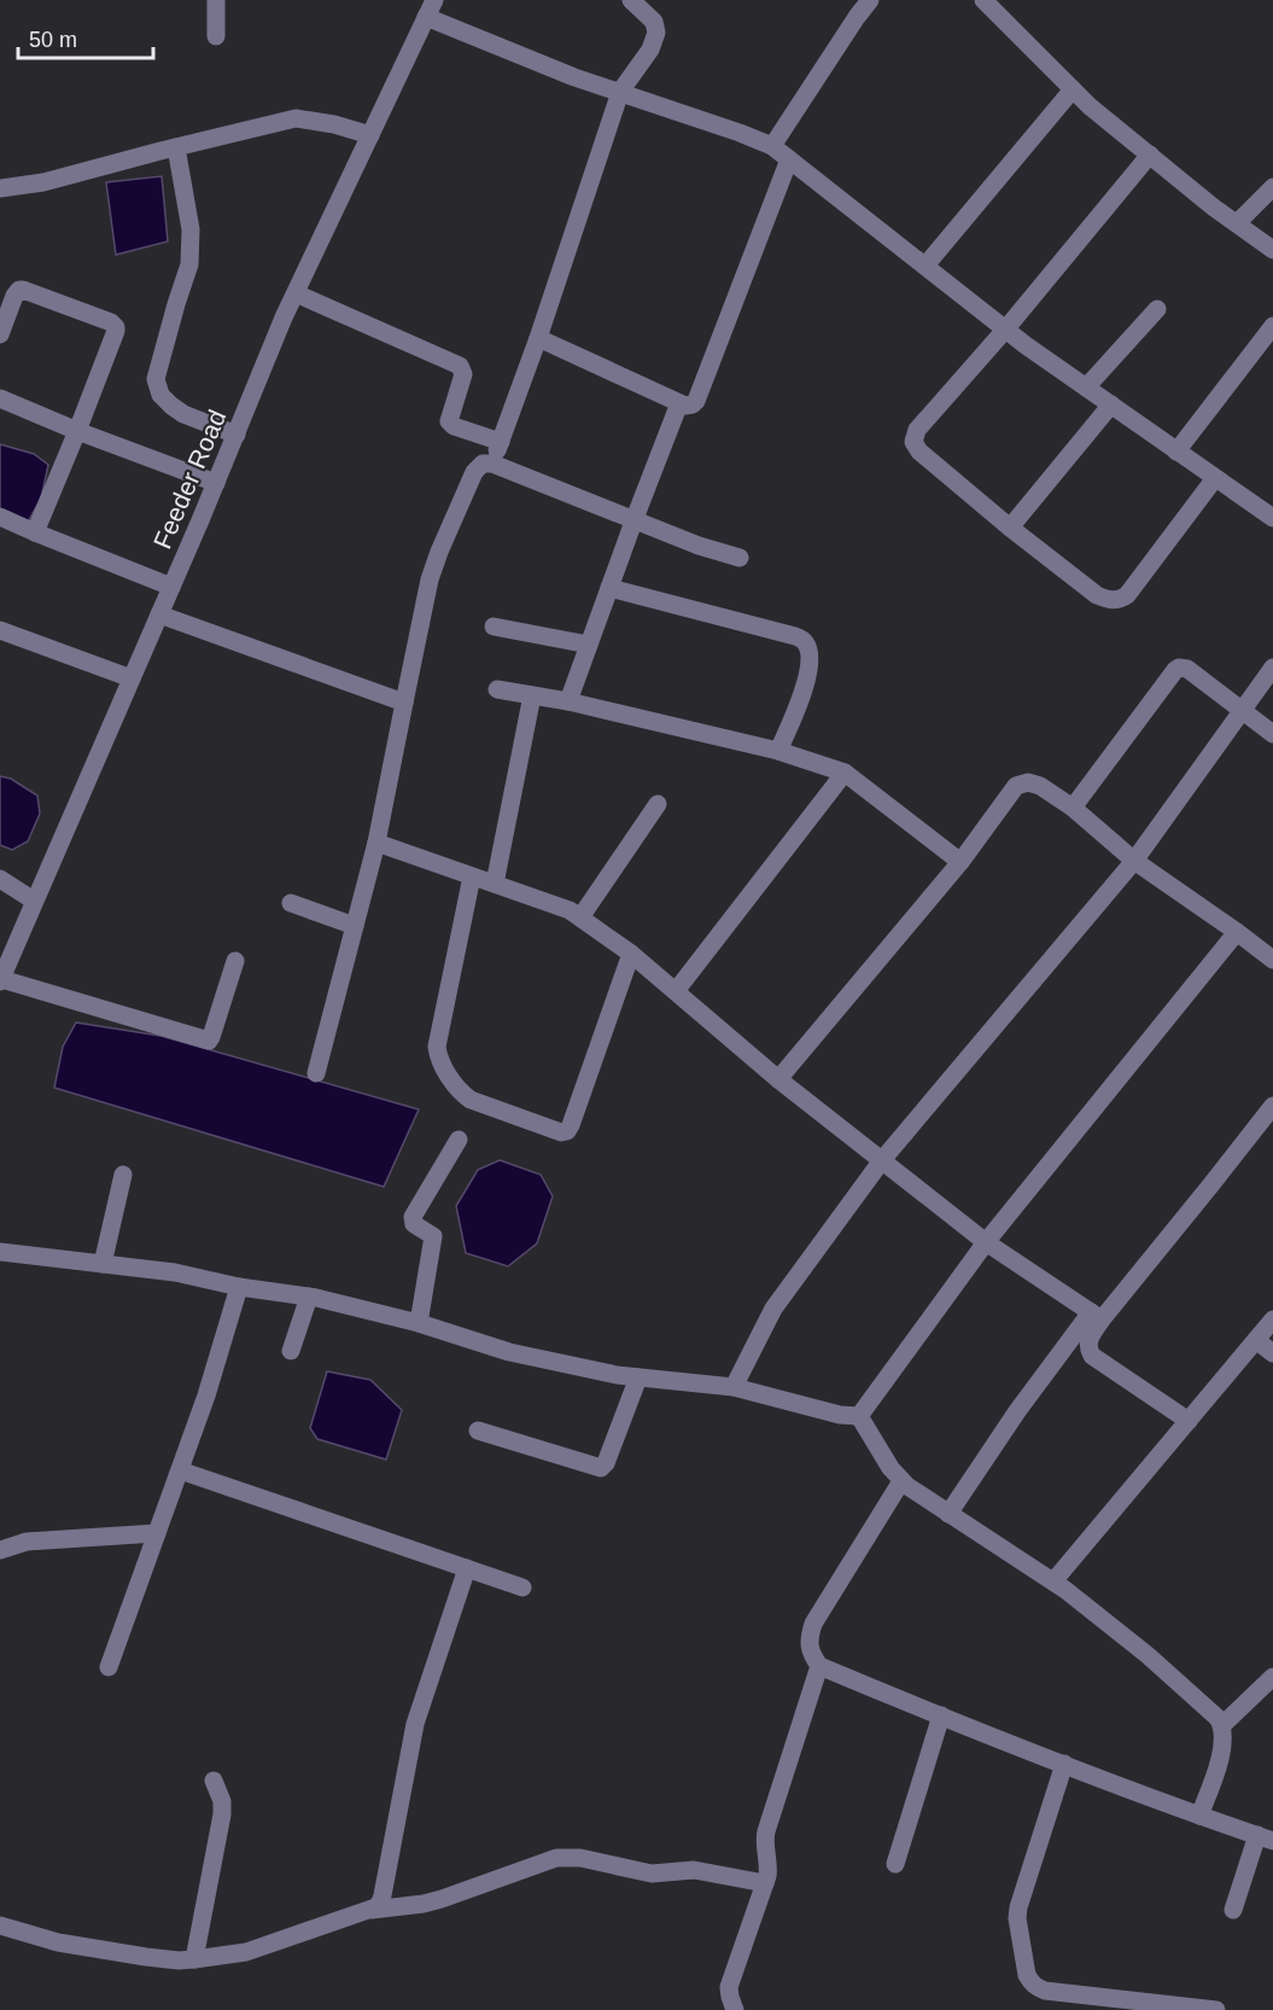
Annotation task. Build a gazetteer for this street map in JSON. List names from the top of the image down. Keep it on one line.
{"streets":{"street":["Feeder Road"]},"scale_bar":"50 m"}
